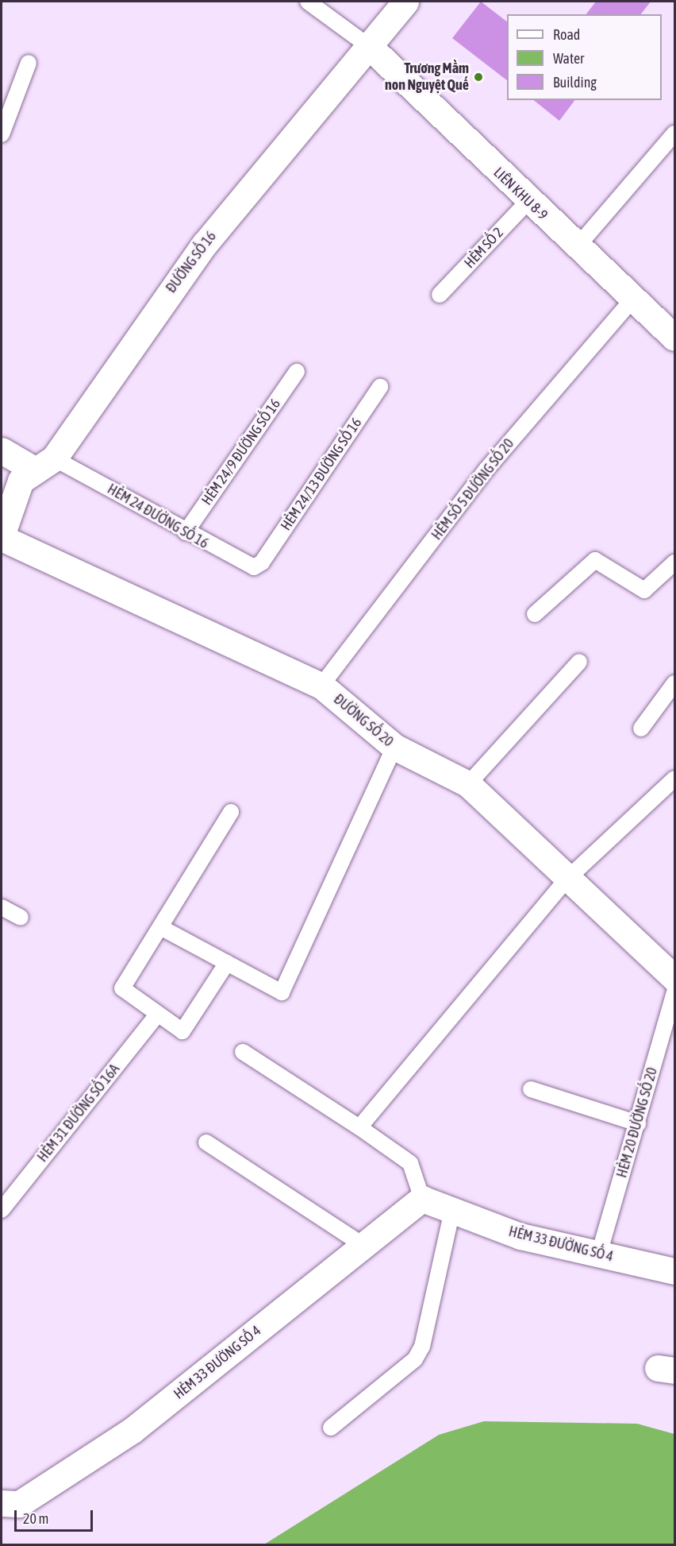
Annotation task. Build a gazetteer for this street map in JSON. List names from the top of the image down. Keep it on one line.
{"streets":{"street":["LIÊN KHU 8-9","ĐƯỜNG SỐ 16","ĐƯỜNG SỐ 20","HẺM 33 ĐƯỜNG SỐ 4"],"lane":["HẺM SỐ 2","HẺM 24/9 ĐƯỜNG SỐ 16","HẺM 24/13 ĐƯỜNG SỐ 16","HẺM SỐ 5 ĐƯỜNG SỐ 20","HẺM 24 ĐƯỜNG SỐ 16","HẺM 31 ĐƯỜNG SỐ 16A","HẺM 20 ĐƯỜNG SỐ 20"]},"crossings":[["LIÊN KHU 8-9","HẺM SỐ 2"],["LIÊN KHU 8-9","ĐƯỜNG SỐ 16"],["LIÊN KHU 8-9","HẺM SỐ 5 ĐƯỜNG SỐ 20"],["ĐƯỜNG SỐ 16","HẺM 24 ĐƯỜNG SỐ 16"],["ĐƯỜNG SỐ 16","ĐƯỜNG SỐ 20"],["HẺM 24/9 ĐƯỜNG SỐ 16","HẺM 24 ĐƯỜNG SỐ 16"],["HẺM 24/13 ĐƯỜNG SỐ 16","HẺM 24 ĐƯỜNG SỐ 16"],["HẺM SỐ 5 ĐƯỜNG SỐ 20","ĐƯỜNG SỐ 20"],["HẺM 20 ĐƯỜNG SỐ 20","HẺM 33 ĐƯỜNG SỐ 4"]],"places":["Trương Mầm non Nguyệt Quế"],"legend":["Road","Water","Building"],"scale_bar":"20 m"}
